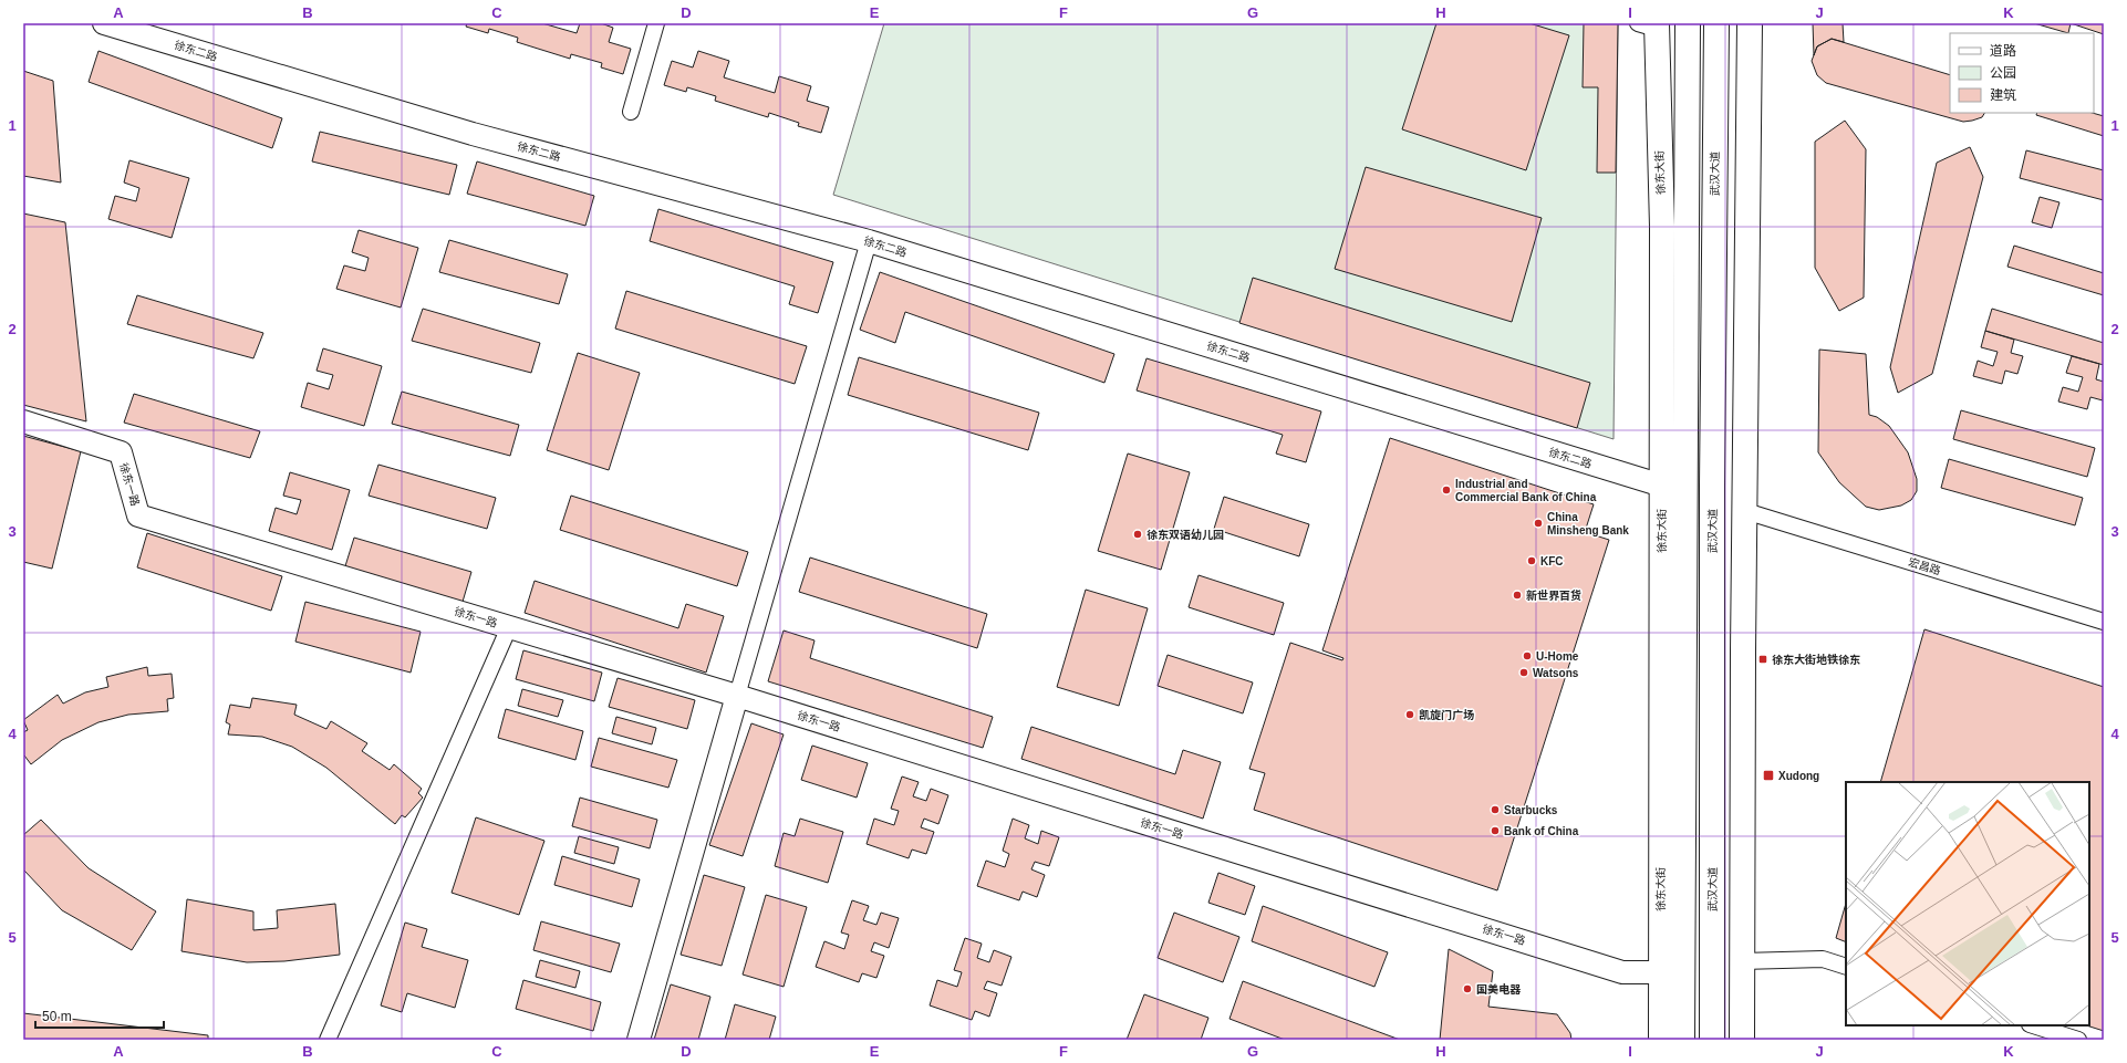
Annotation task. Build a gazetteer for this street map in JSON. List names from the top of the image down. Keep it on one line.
{"streets":{"main road":["徐东大街","武汉大道"],"street":["徐东二路","徐东一路","宏昌路"]},"crossings":[["徐东二路","徐东大街"],["徐东大街","徐东一路"]],"places":{"other":["Industrial and Commercial Bank of China","China Minsheng Bank","徐东双语幼儿园","KFC","新世界百货","U-Home","Watsons","凯旋门广场","Starbucks","Bank of China","国美电器"],"transit":["徐东大街地铁徐东","Xudong"]},"legend":["道路","公园","建筑"],"scale_bar":"50 m","grid":{"columns":["A","B","C","D","E","F","G","H","I","J","K"],"rows":["1","2","3","4","5"]}}
